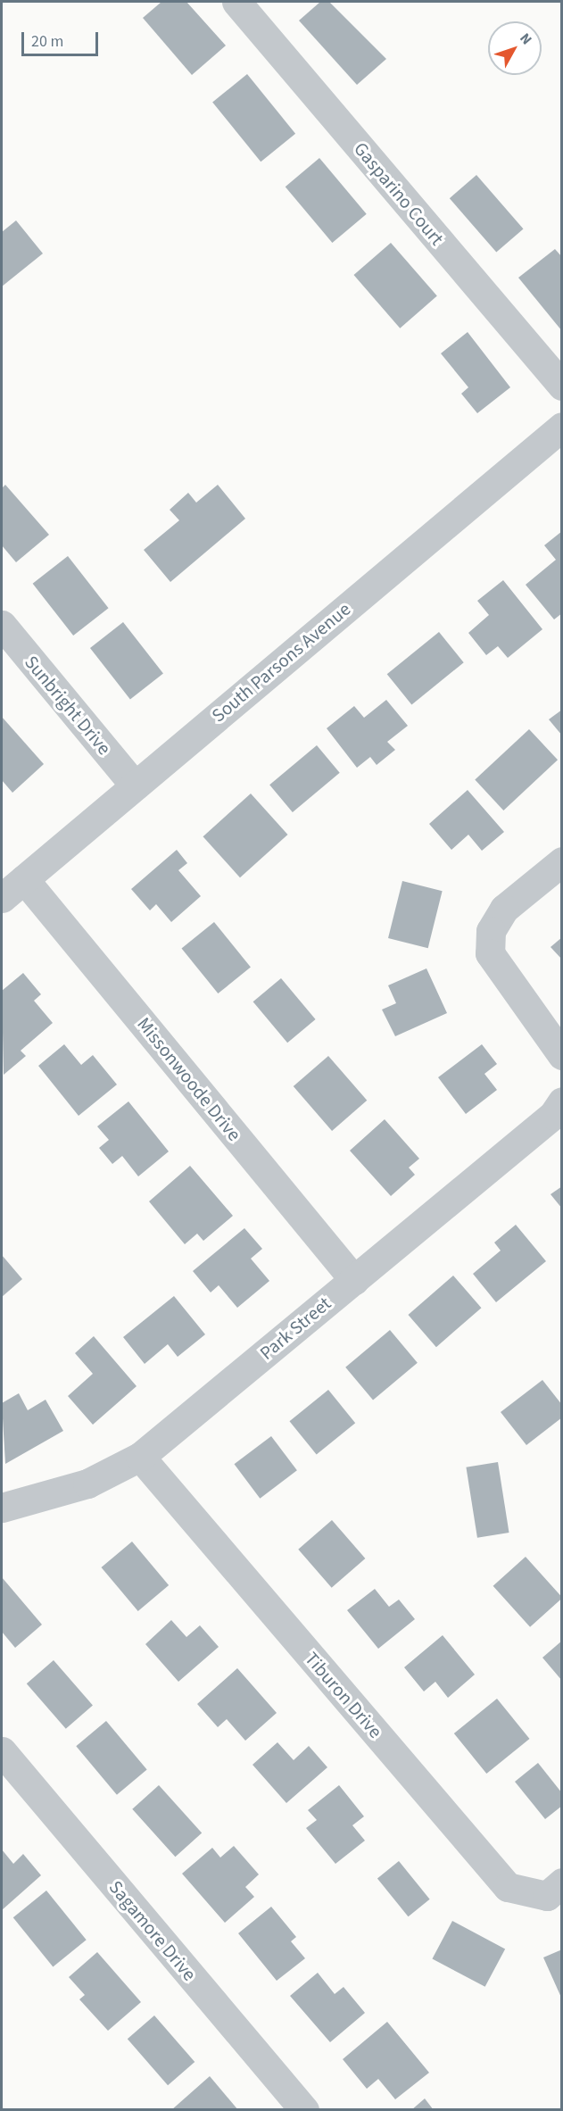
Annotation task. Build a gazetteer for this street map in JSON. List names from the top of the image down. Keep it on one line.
{"streets":{"street":["Gasparino Court","South Parsons Avenue","Sunbright Drive","Missonwoode Drive","Park Street","Tiburon Drive","Sagamore Drive"]},"crossings":[["South Parsons Avenue","Sunbright Drive"],["South Parsons Avenue","Missonwoode Drive"],["Missonwoode Drive","Park Street"],["Park Street","Tiburon Drive"]],"scale_bar":"20 m","north":"top right"}
